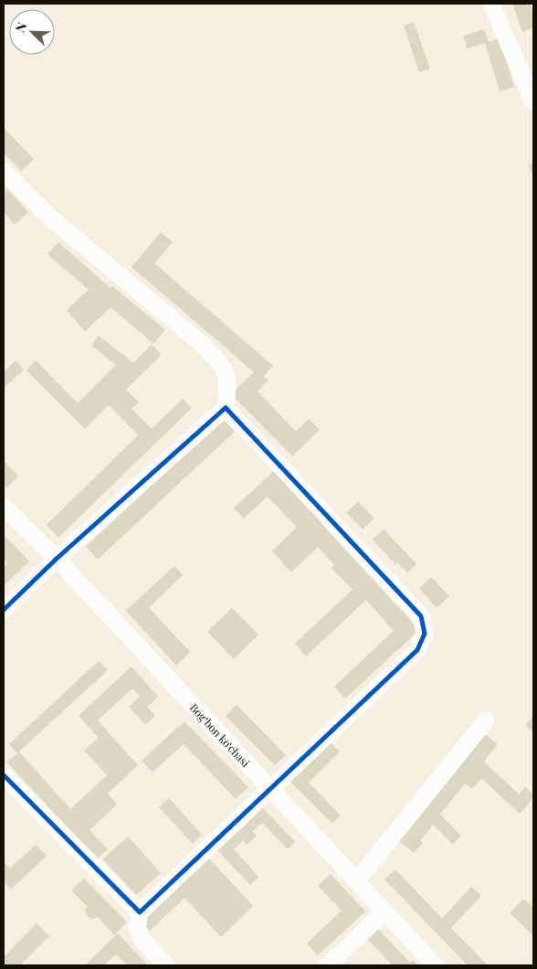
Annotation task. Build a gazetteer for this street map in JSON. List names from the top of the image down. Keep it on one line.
{"streets":{"street":["Bogʻbon koʻchasi"]},"north":"top left"}
